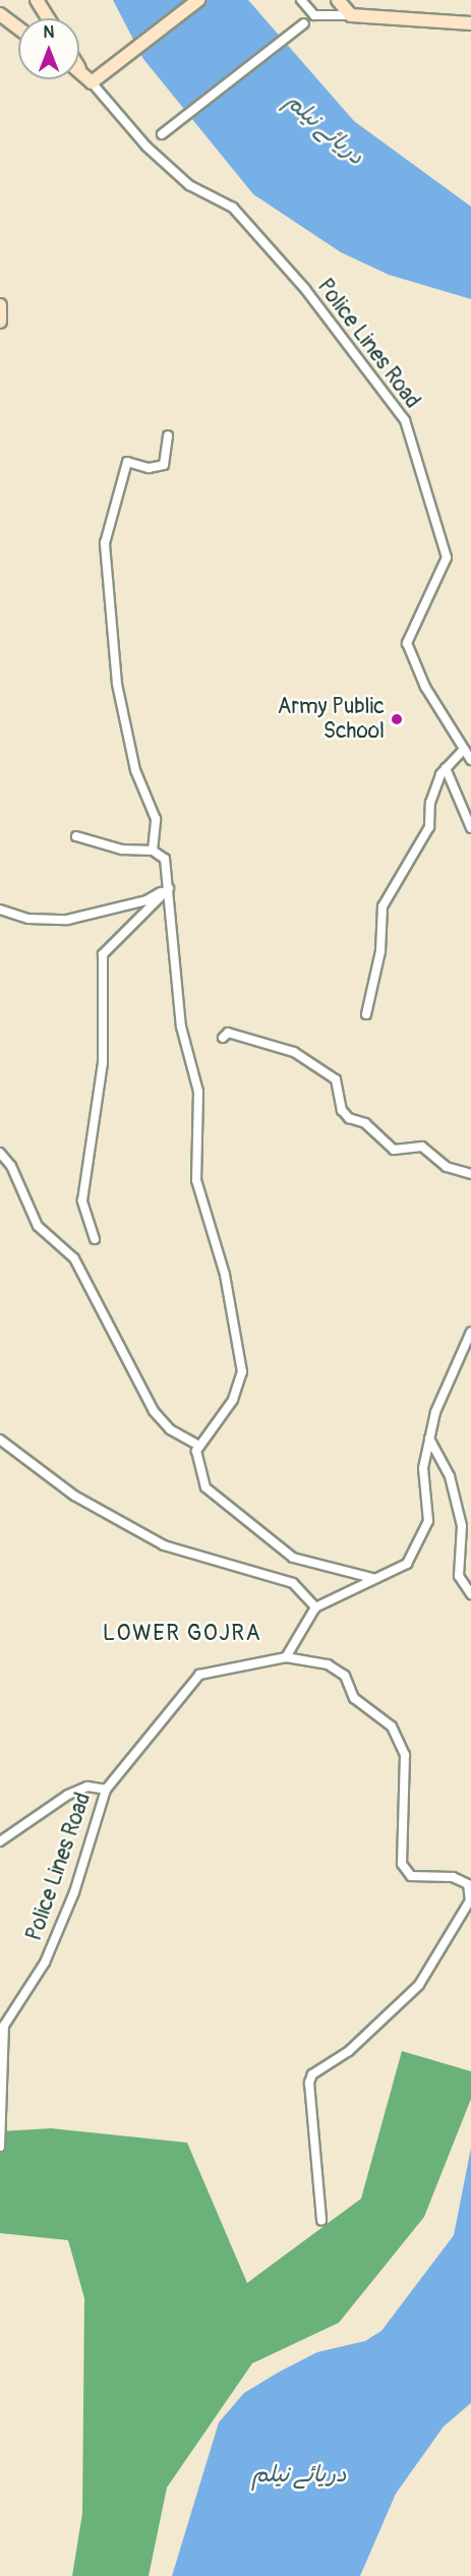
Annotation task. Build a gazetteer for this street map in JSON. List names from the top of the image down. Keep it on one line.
{"streets":{"street":["Police Lines Road"]},"districts":["LOWER GOJRA"],"water":["دریائے نیلم"],"places":["Army Public School"],"north":"top"}
